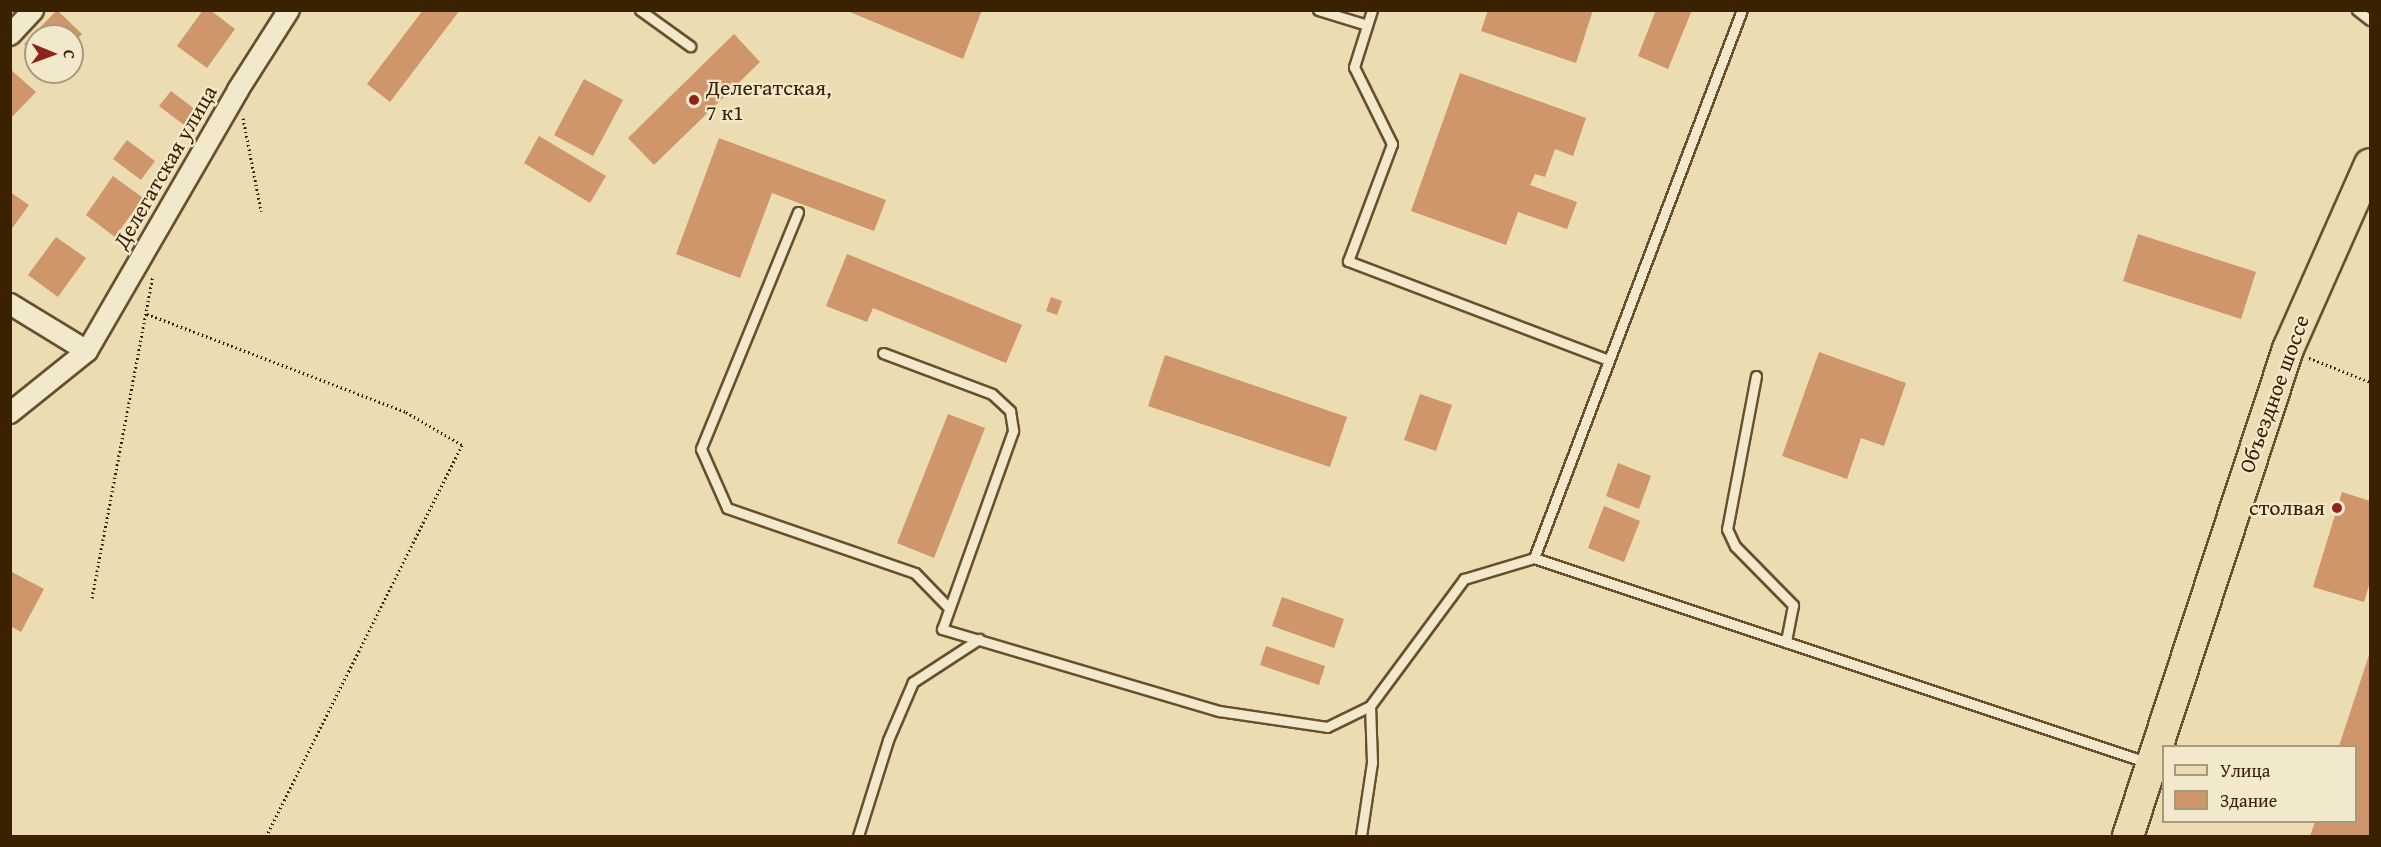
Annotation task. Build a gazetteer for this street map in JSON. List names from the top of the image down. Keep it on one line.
{"streets":{"main road":["Объездное шоссе"],"street":["Делегатская улица"]},"places":["Делегатская, 7 к1","столвая"],"legend":["Улица","Здание"],"north":"right"}
